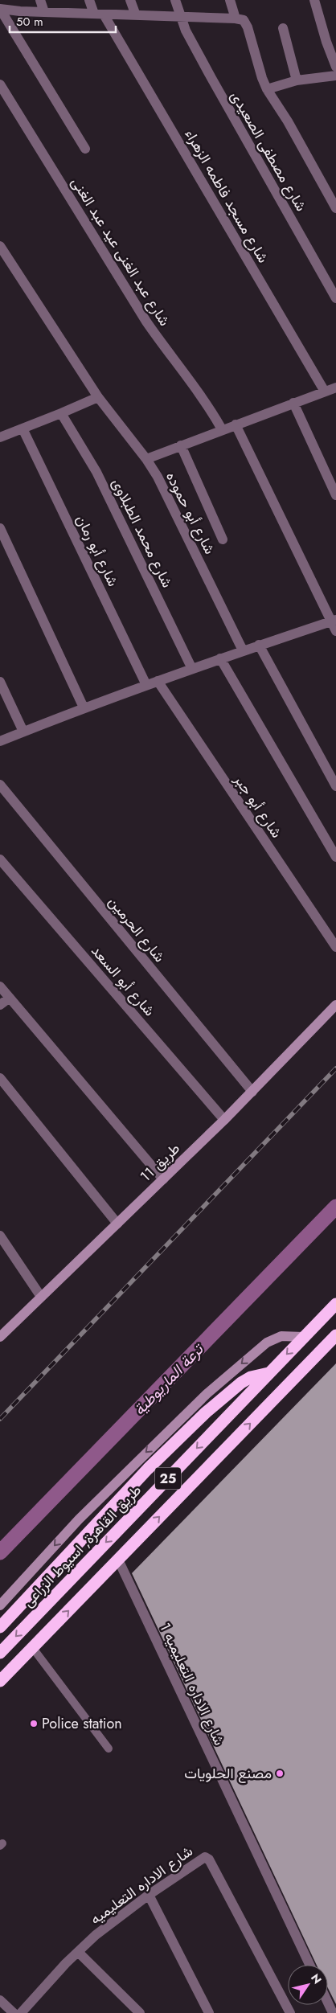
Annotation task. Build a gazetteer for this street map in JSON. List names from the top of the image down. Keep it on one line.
{"streets":{"highway":["25","طريق القاهرة, اسيوط الزراعى"],"street":["شارع مصطفى الصعيدى","شارع مسجد فاطمه الزهراء","شارع عبد الغنى عيد عبد الغنى","شارع أبو حموده","شارع محمد الطبلاوى","شارع أبو رمان","شارع أبو جبر","شارع الحرمين","شارع أبو السعد","طريق 11","شارع الاداره التعليميه 1","شارع الاداره التعليميه"]},"crossings":[["شارع الحرمين","طريق 11"],["شارع أبو السعد","طريق 11"],["25","شارع الاداره التعليميه 1"]],"water":["ترعة الماريوطية"],"places":["Police station","مصنع الحلويات"],"scale_bar":"50 m","north":"top right"}
